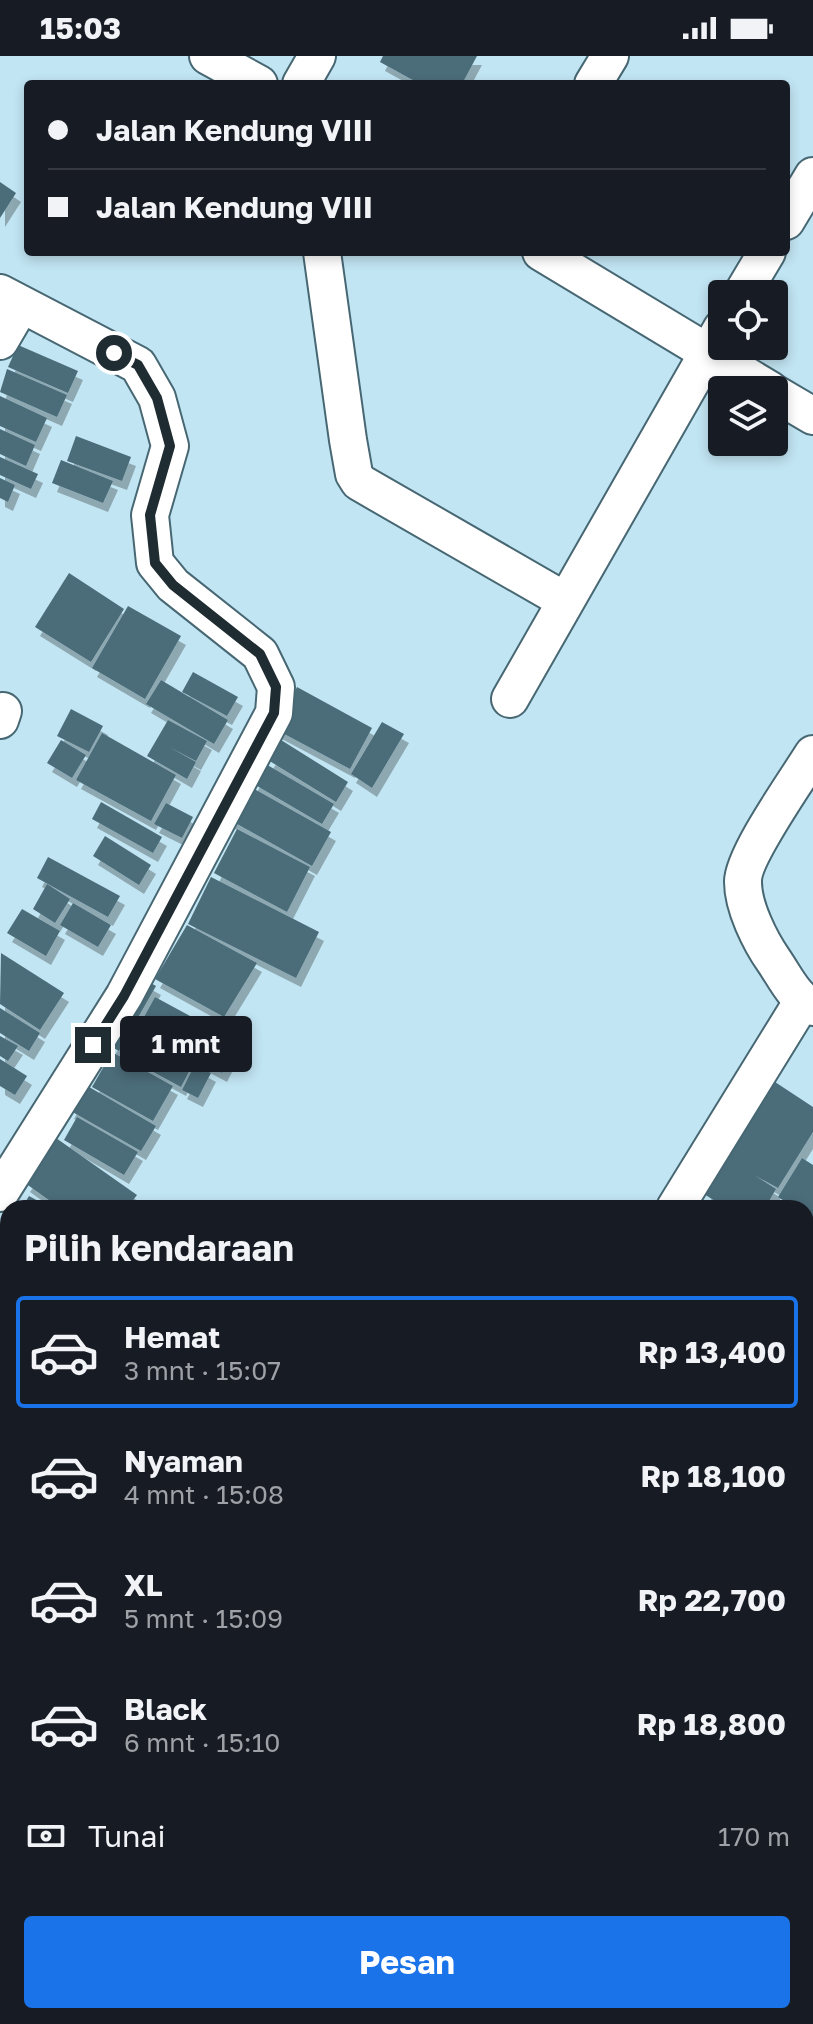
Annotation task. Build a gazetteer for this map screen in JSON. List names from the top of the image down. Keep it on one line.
{"page":{"status":"15:03","banner":["Jalan Kendung VIII","Jalan Kendung VIII"],"bubble":"1 mnt","heading":"Pilih kendaraan","list":[{"name":"Hemat","note":"3 mnt · 15:07","value":"Rp 13,400"},{"name":"Nyaman","note":"4 mnt · 15:08","value":"Rp 18,100"},{"name":"XL","note":"5 mnt · 15:09","value":"Rp 22,700"},{"name":"Black","note":"6 mnt · 15:10","value":"Rp 18,800"}],"pay":["Tunai","170 m"],"buttons":"Pesan"}}
